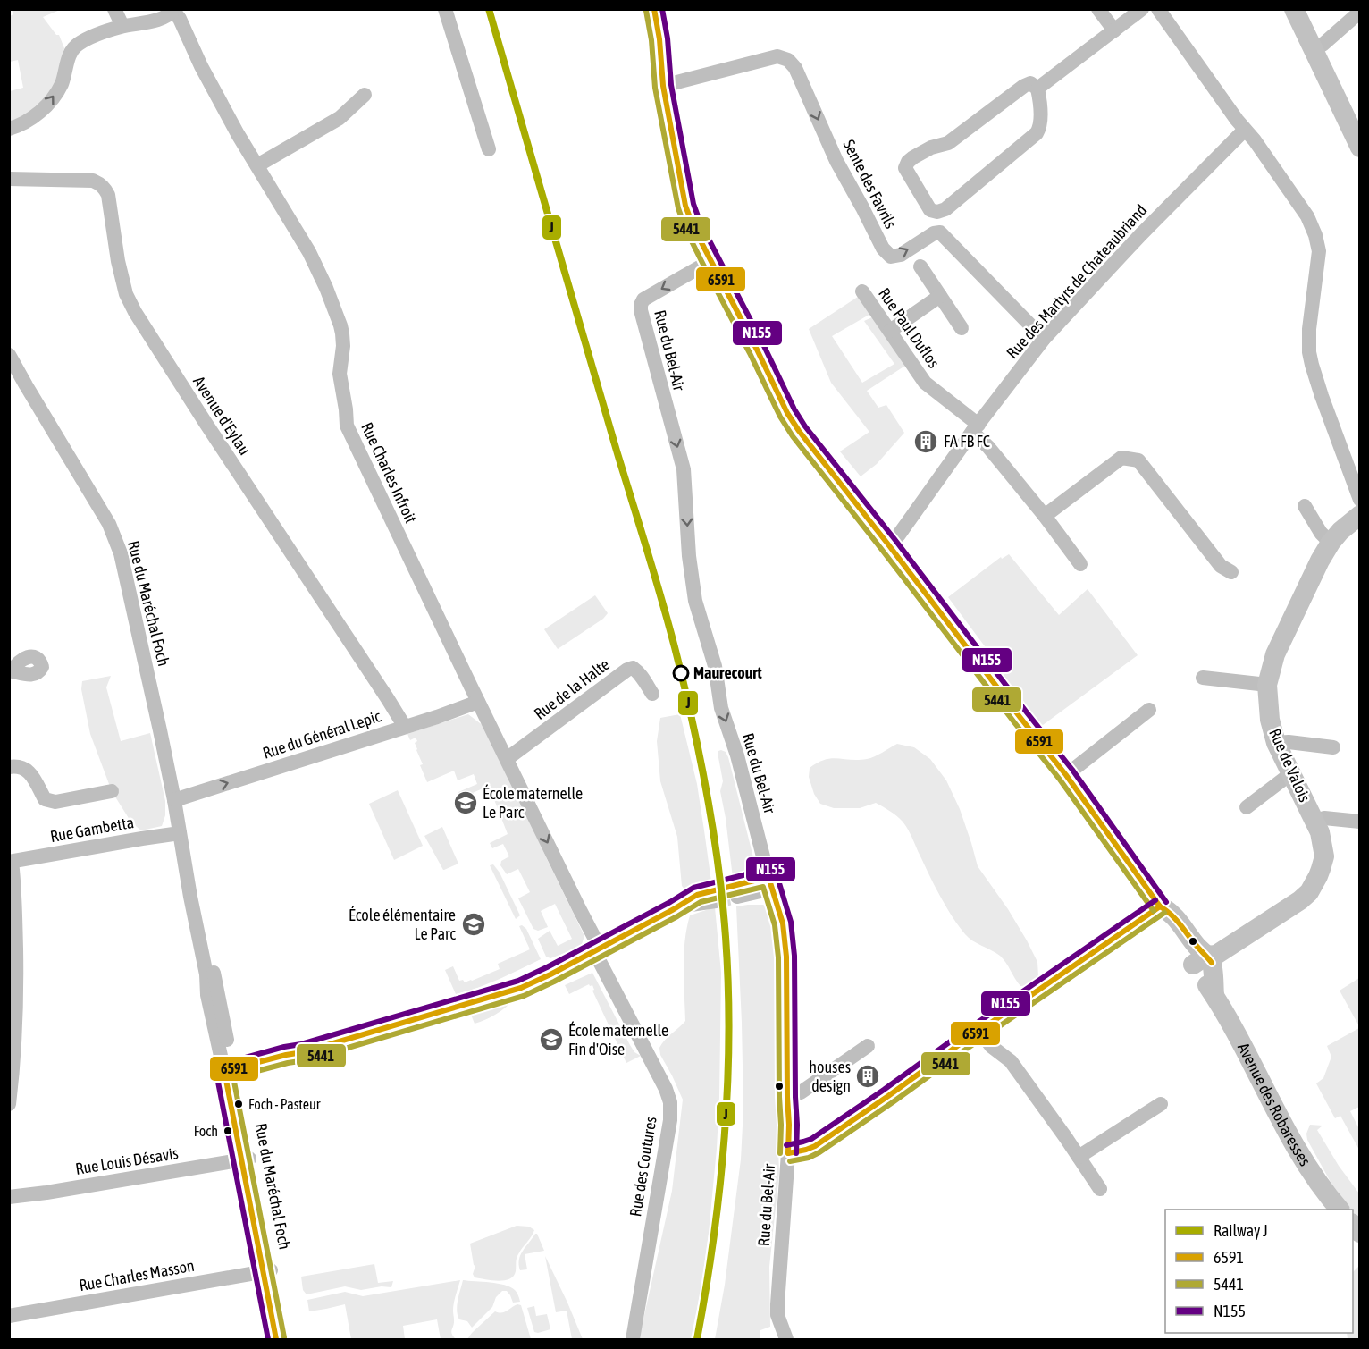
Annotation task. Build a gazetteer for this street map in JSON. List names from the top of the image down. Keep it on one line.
{"streets":{"street":["Sente des Favrils","Rue des Martyrs de Chateaubriand","Rue Paul Duflos","Rue du Bel-Air","Avenue d'Eylau","Rue Charles Infroit","Rue du Maréchal Foch","Rue de la Halte","Rue du Général Lepic","Rue de Valois","Rue Gambetta","Avenue des Robaresses","Rue Louis Désavis","Rue des Coutures","Rue Charles Masson"]},"crossings":[["Sente des Favrils","Rue des Martyrs de Chateaubriand"],["Sente des Favrils","Avenue des Robaresses"],["Rue des Martyrs de Chateaubriand","Rue Paul Duflos"],["Rue des Martyrs de Chateaubriand","Avenue des Robaresses"],["Rue du Bel-Air","Avenue des Robaresses"],["Avenue d'Eylau","Rue du Général Lepic"],["Rue Charles Infroit","Rue de la Halte"],["Rue Charles Infroit","Rue du Général Lepic"],["Rue Charles Infroit","Rue des Coutures"],["Rue du Maréchal Foch","Rue du Général Lepic"],["Rue du Maréchal Foch","Rue Gambetta"],["Rue du Maréchal Foch","Rue Louis Désavis"],["Rue du Maréchal Foch","Rue Charles Masson"],["Rue de Valois","Avenue des Robaresses"]],"one_way":["Sente des Favrils","Rue du Bel-Air","Rue du Général Lepic"],"places":{"building":["FA FB FC","houses design"],"other":["Maurecourt","Foch - Pasteur","Foch"],"school or university":["École maternelle Le Parc","École élémentaire Le Parc","École maternelle Fin d'Oise"]},"lines":["rail line J","transit line 6591","transit line N155","transit line 5441"],"legend":["Railway J","6591","5441","N155"]}
